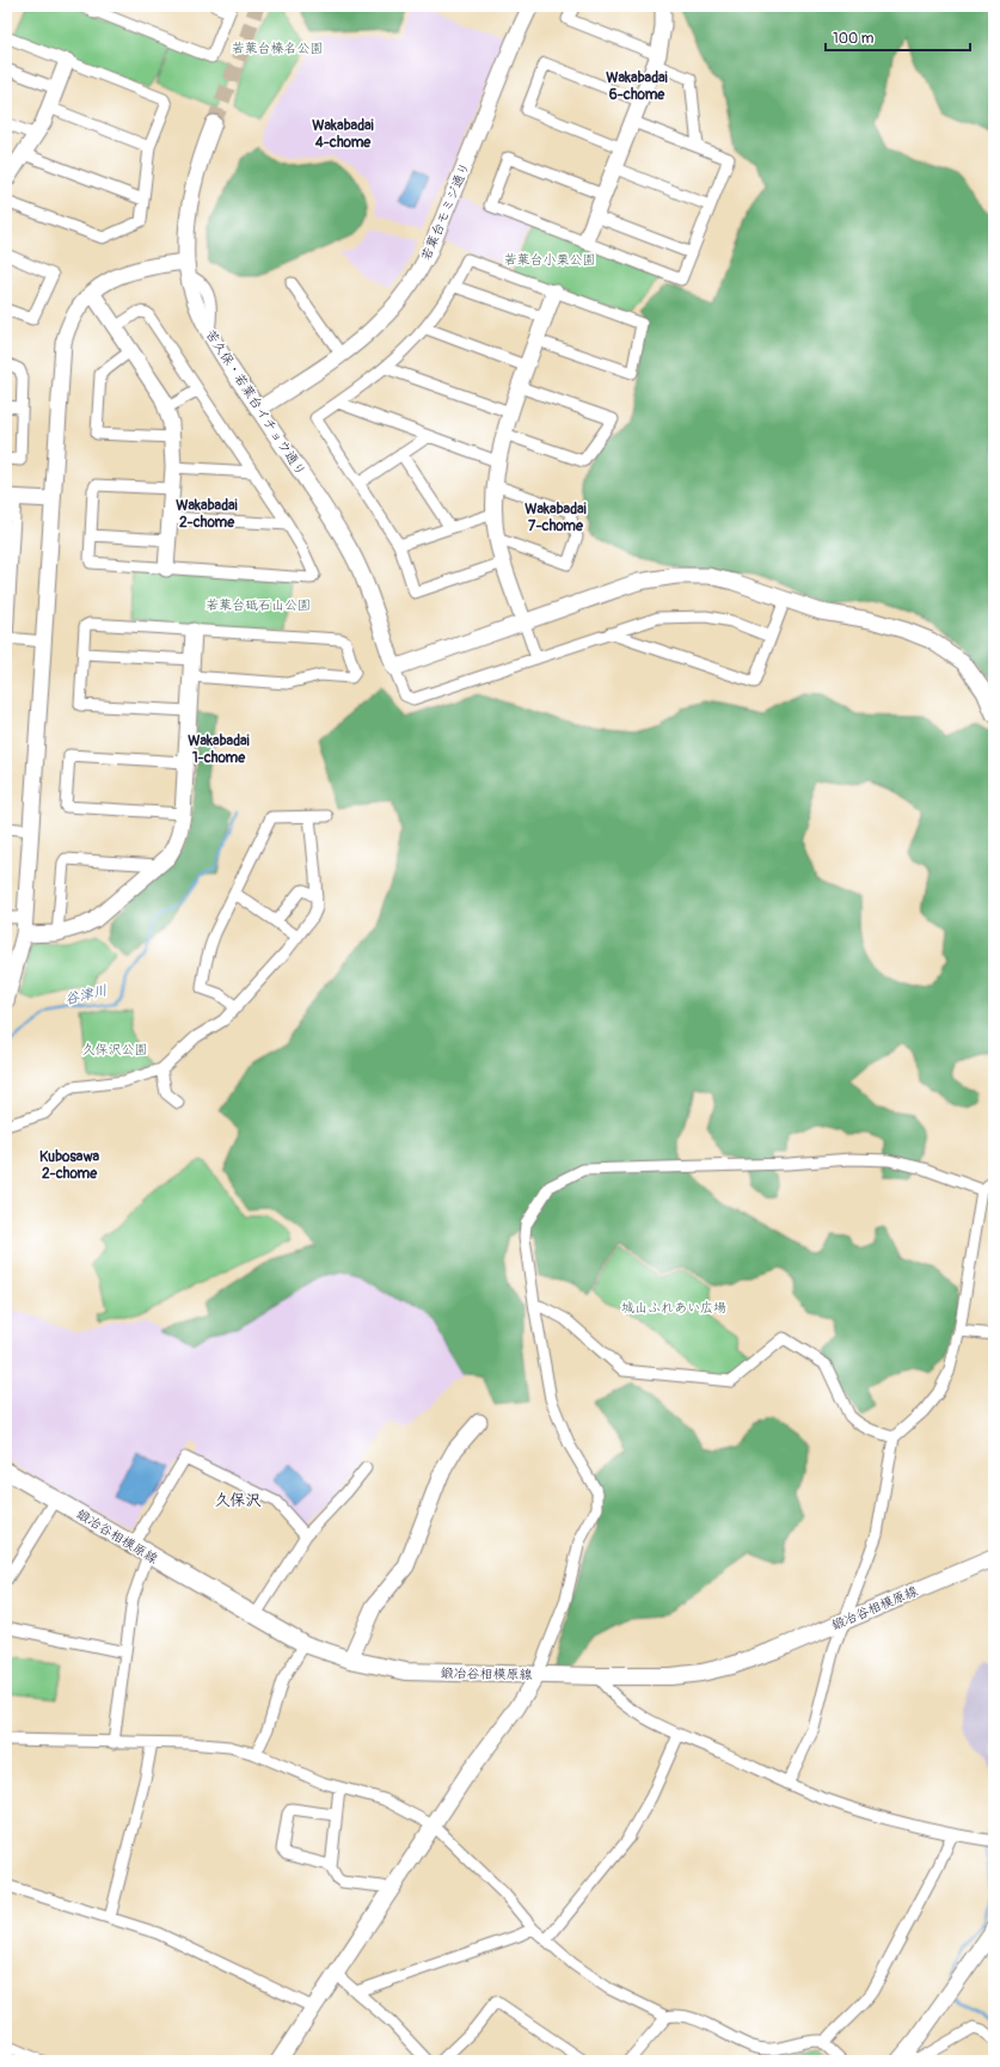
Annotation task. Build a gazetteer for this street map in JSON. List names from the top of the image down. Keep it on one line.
{"streets":{"main road":["鍛冶谷相模原線"],"street":["若葉台モミジ通り","苦久保・若葉台イチョウ通り"]},"crossings":[["若葉台モミジ通り","苦久保・若葉台イチョウ通り"]],"districts":["Wakabadai 6-chome","Wakabadai 4-chome","Wakabadai 2-chome","Wakabadai 7-chome","Wakabadai 1-chome","Kubosawa 2-chome","久保沢"],"water":["谷津川"],"parks":["若葉台榛名公園","若葉台小栗公園","若葉台砥石山公園","久保沢公園","城山ふれあい広場"],"scale_bar":"100 m"}
